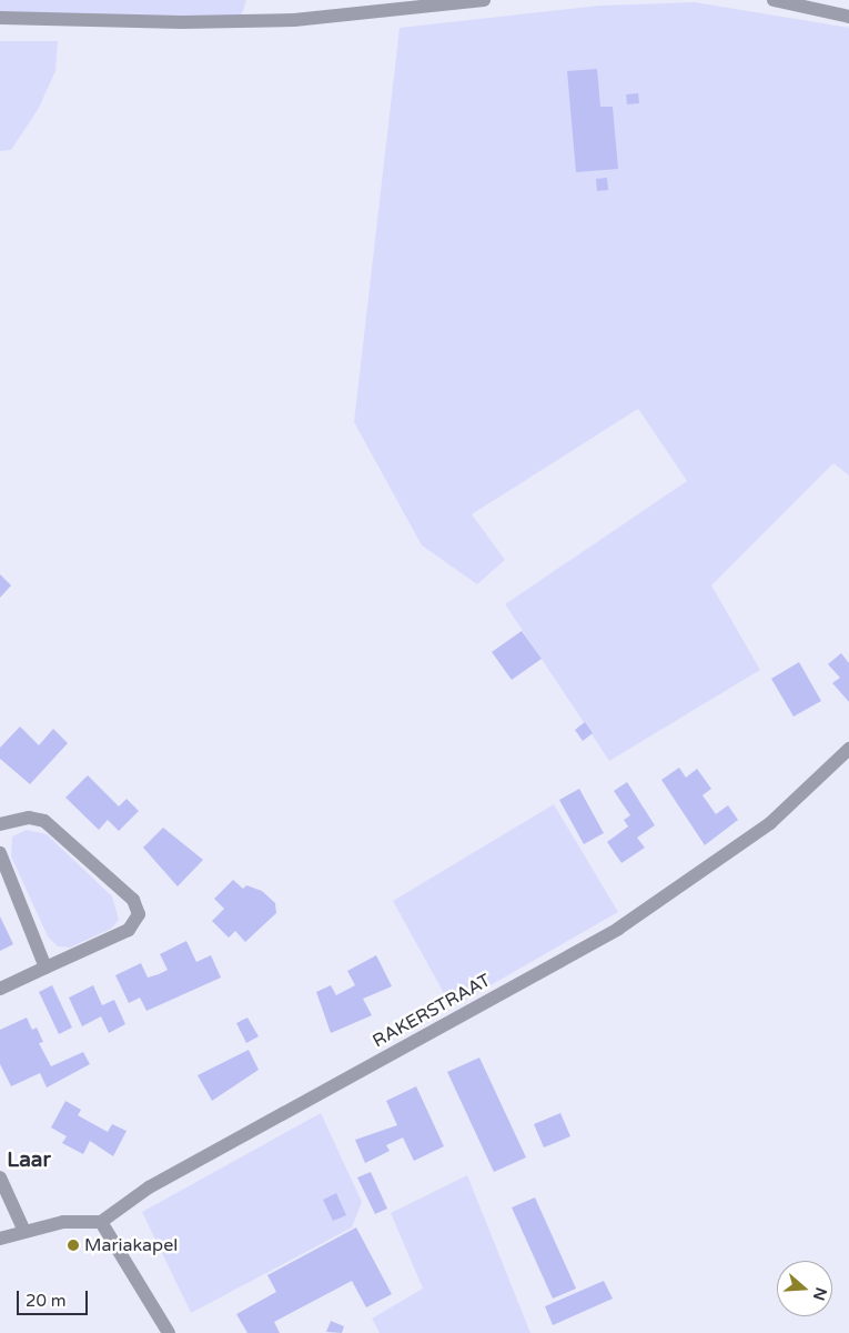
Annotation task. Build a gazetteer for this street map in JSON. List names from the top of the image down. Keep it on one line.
{"streets":{"street":["RAKERSTRAAT"]},"districts":["Laar"],"places":["Mariakapel"],"scale_bar":"20 m","north":"right"}
